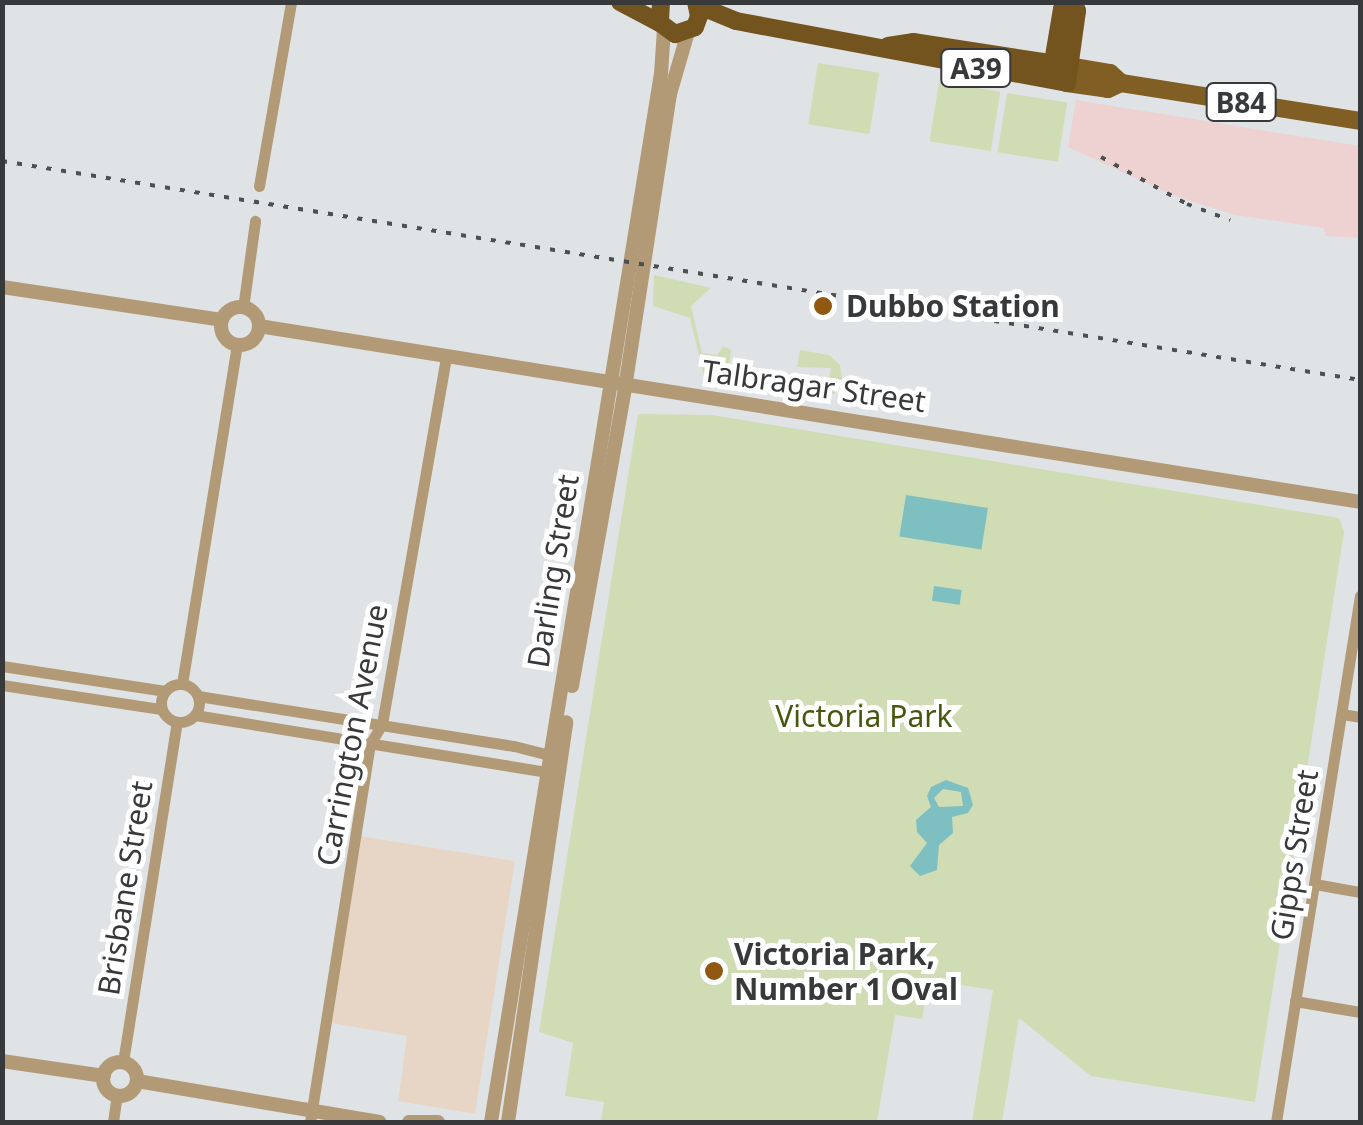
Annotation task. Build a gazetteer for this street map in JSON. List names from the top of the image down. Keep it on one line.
{"streets":{"highway":["A39"],"main road":["B84"],"street":["Talbragar Street","Darling Street","Carrington Avenue","Gipps Street","Brisbane Street"]},"crossings":[["A39","B84"],["A39","Darling Street"],["Talbragar Street","Darling Street"],["Talbragar Street","Carrington Avenue"]],"parks":["Victoria Park"],"places":["Dubbo Station","Victoria Park, Number 1 Oval"]}
